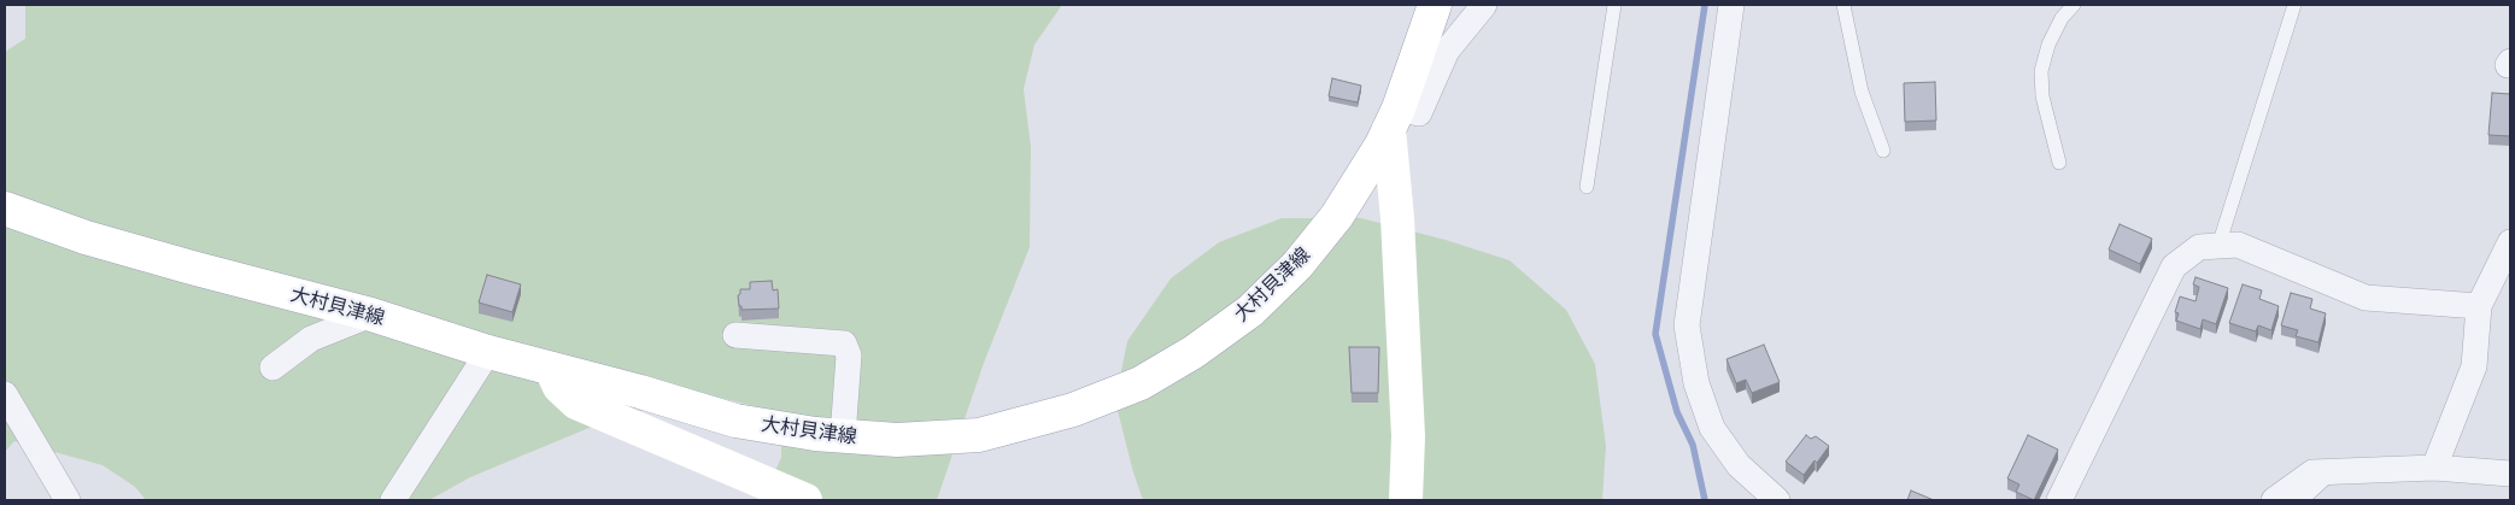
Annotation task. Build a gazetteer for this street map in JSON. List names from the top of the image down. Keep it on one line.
{"streets":{"main road":["大村貝津線"]}}
